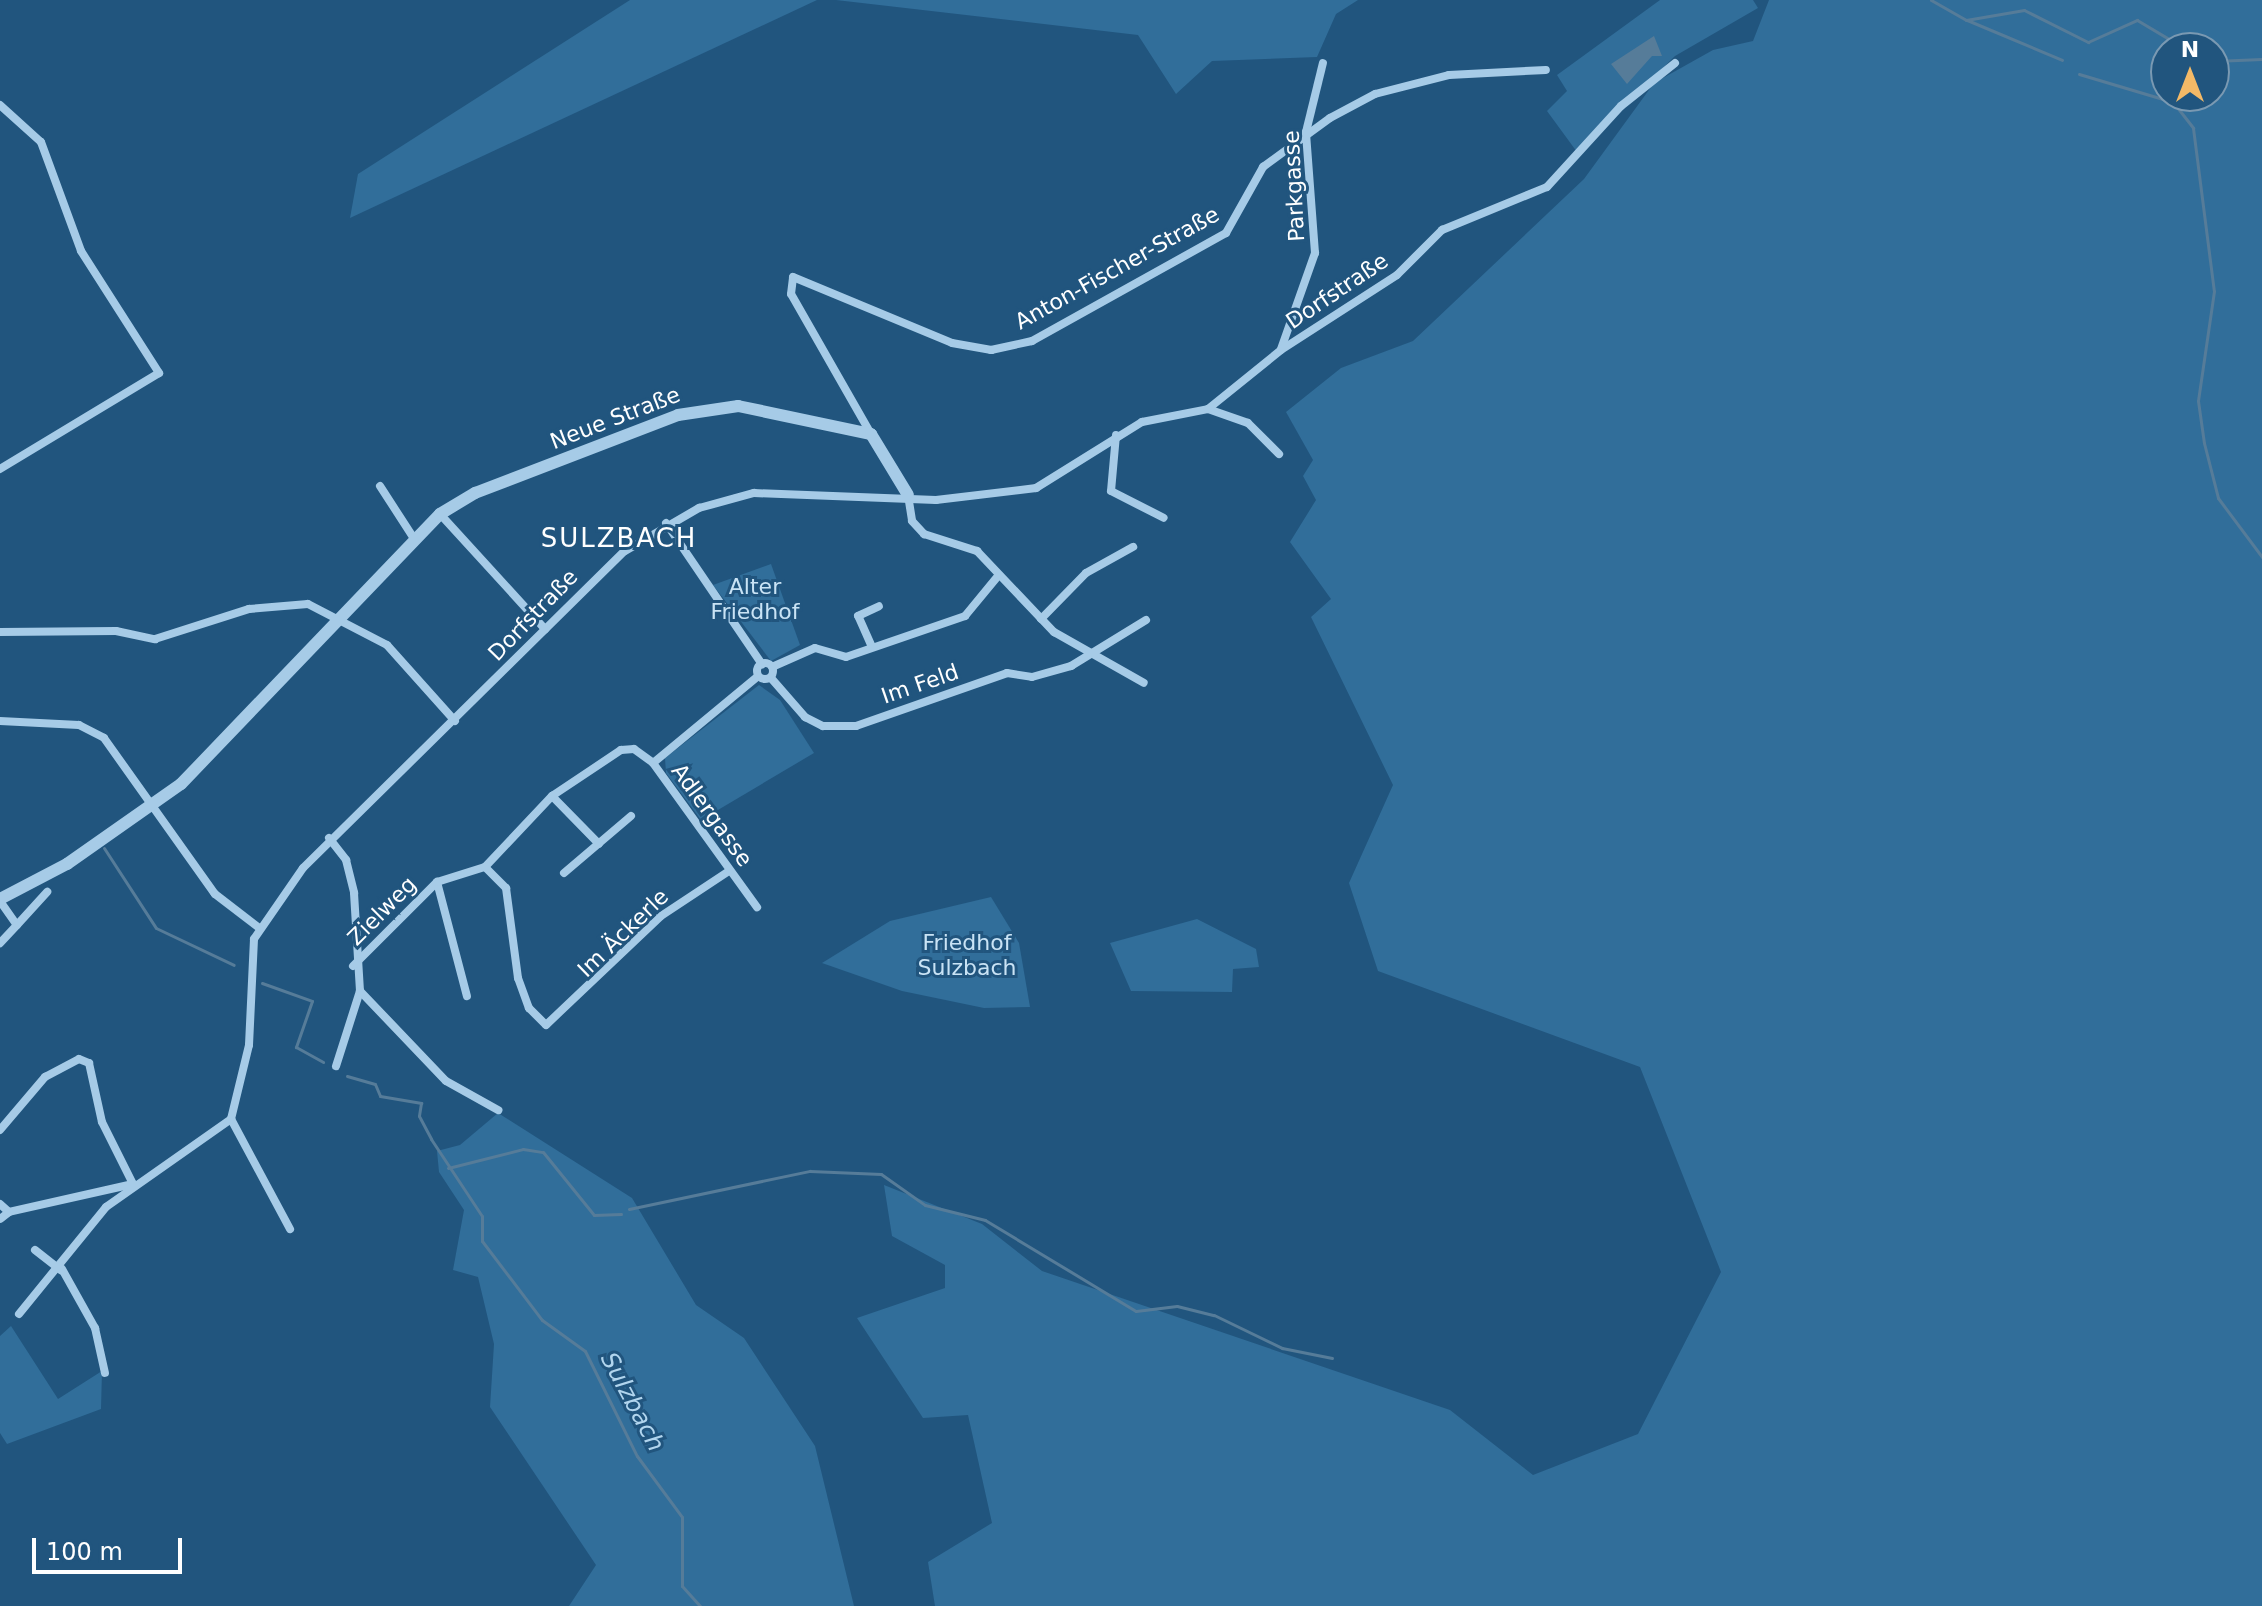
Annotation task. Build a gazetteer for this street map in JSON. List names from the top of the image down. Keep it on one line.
{"streets":{"street":["Parkgasse","Anton-Fischer-Straße","Dorfstraße","Neue Straße","Im Feld","Adlergasse","Zielweg","Im Äckerle"]},"crossings":[["Parkgasse","Anton-Fischer-Straße"],["Parkgasse","Dorfstraße"],["Anton-Fischer-Straße","Neue Straße"],["Adlergasse","Zielweg"],["Adlergasse","Im Äckerle"],["Zielweg","Im Äckerle"]],"districts":["SULZBACH"],"water":["Sulzbach"],"parks":["Alter Friedhof","Friedhof Sulzbach"],"scale_bar":"100 m","north":"top"}
